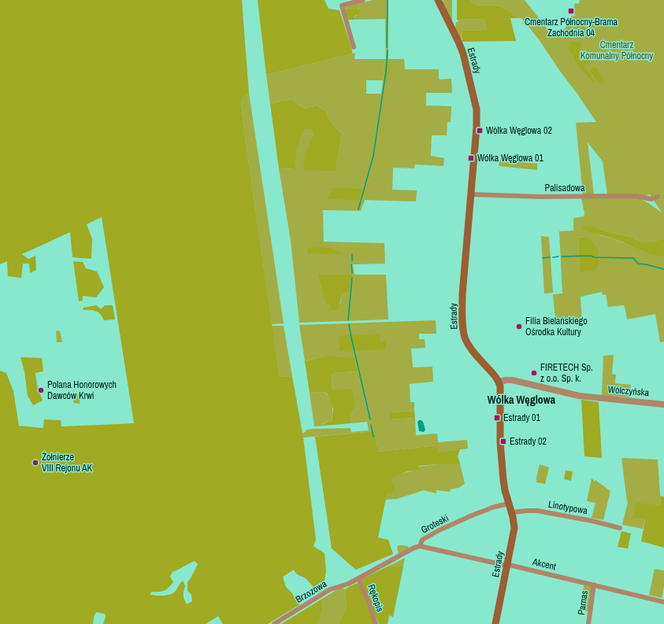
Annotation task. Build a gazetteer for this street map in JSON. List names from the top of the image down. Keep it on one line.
{"streets":{"main road":["Estrady"],"street":["Palisadowa","Wólczyńska","Linotypowa","Groteski","Akcent","Brzozowa","Rękopis","Parnas"]},"crossings":[["Estrady","Palisadowa"],["Estrady","Wólczyńska"],["Estrady","Linotypowa"],["Estrady","Groteski"],["Estrady","Akcent"],["Groteski","Akcent"],["Groteski","Brzozowa"],["Groteski","Rękopis"],["Akcent","Parnas"],["Brzozowa","Rękopis"]],"districts":["Wólka Węglowa"],"parks":["Cmentarz Komunalny Północny"],"places":{"transit":["Cmentarz Północny-Brama Zachodnia 04","Wólka Węglowa 02","Wólka Węglowa 01","Estrady 01","Estrady 02"],"other":["Filia Bielańskiego Ośrodka Kultury","FIRETECH Sp. z o.o. Sp. k.","Polana Honorowych Dawców Krwi","Żołnierze VIII Rejonu AK"]}}
